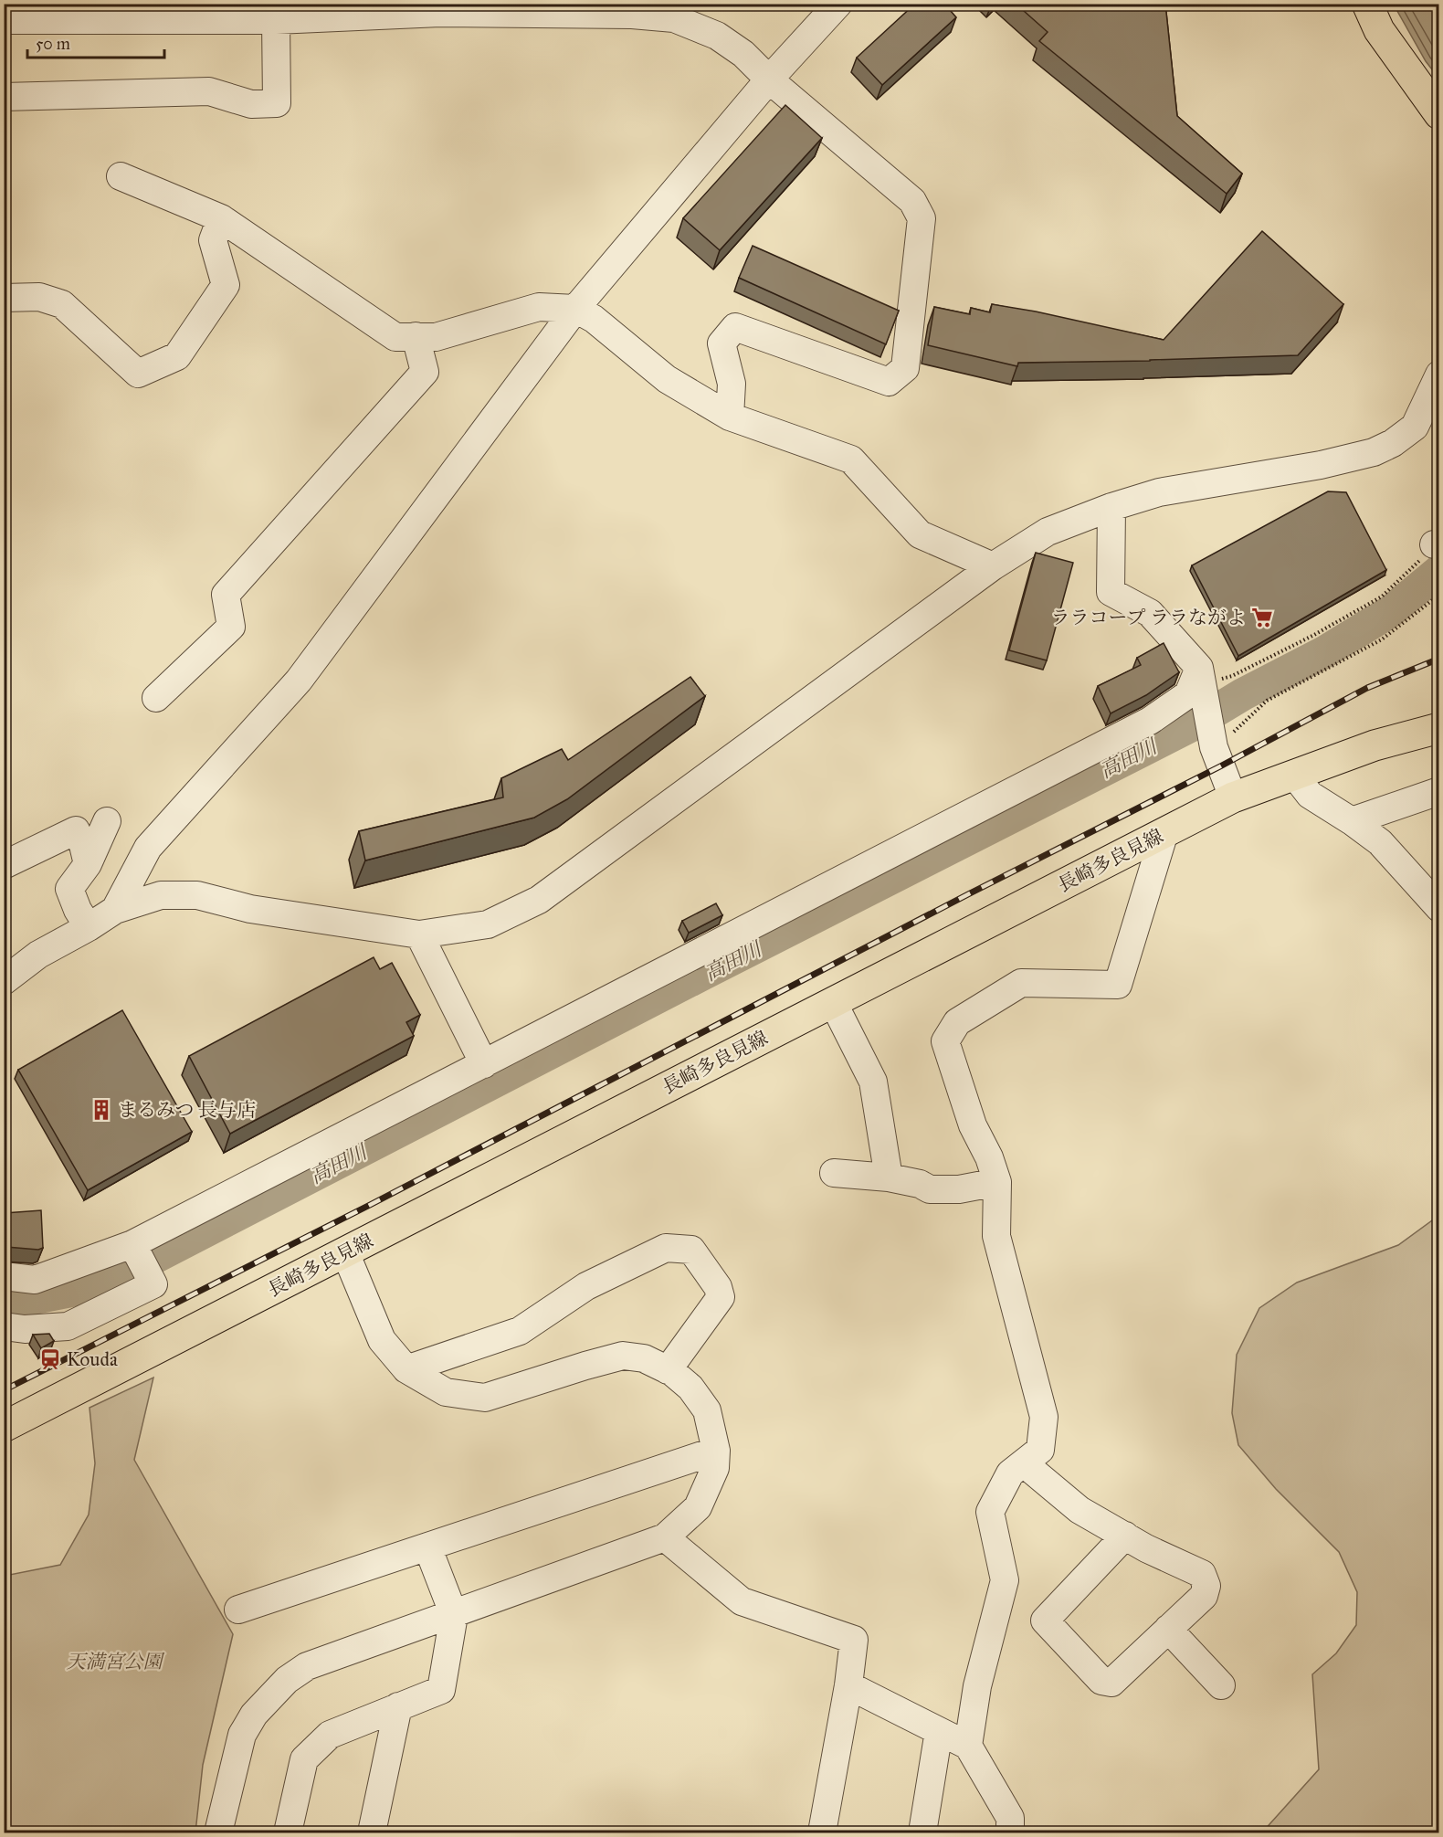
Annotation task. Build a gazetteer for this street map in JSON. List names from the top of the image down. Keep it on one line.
{"streets":{"main road":["長崎多良見線"]},"water":["高田川"],"parks":["天満宮公園"],"places":{"supermarket":["ララコープ ララながよ"],"building":["まるみつ 長与店"],"station":["Kouda"]},"scale_bar":"50 m"}
